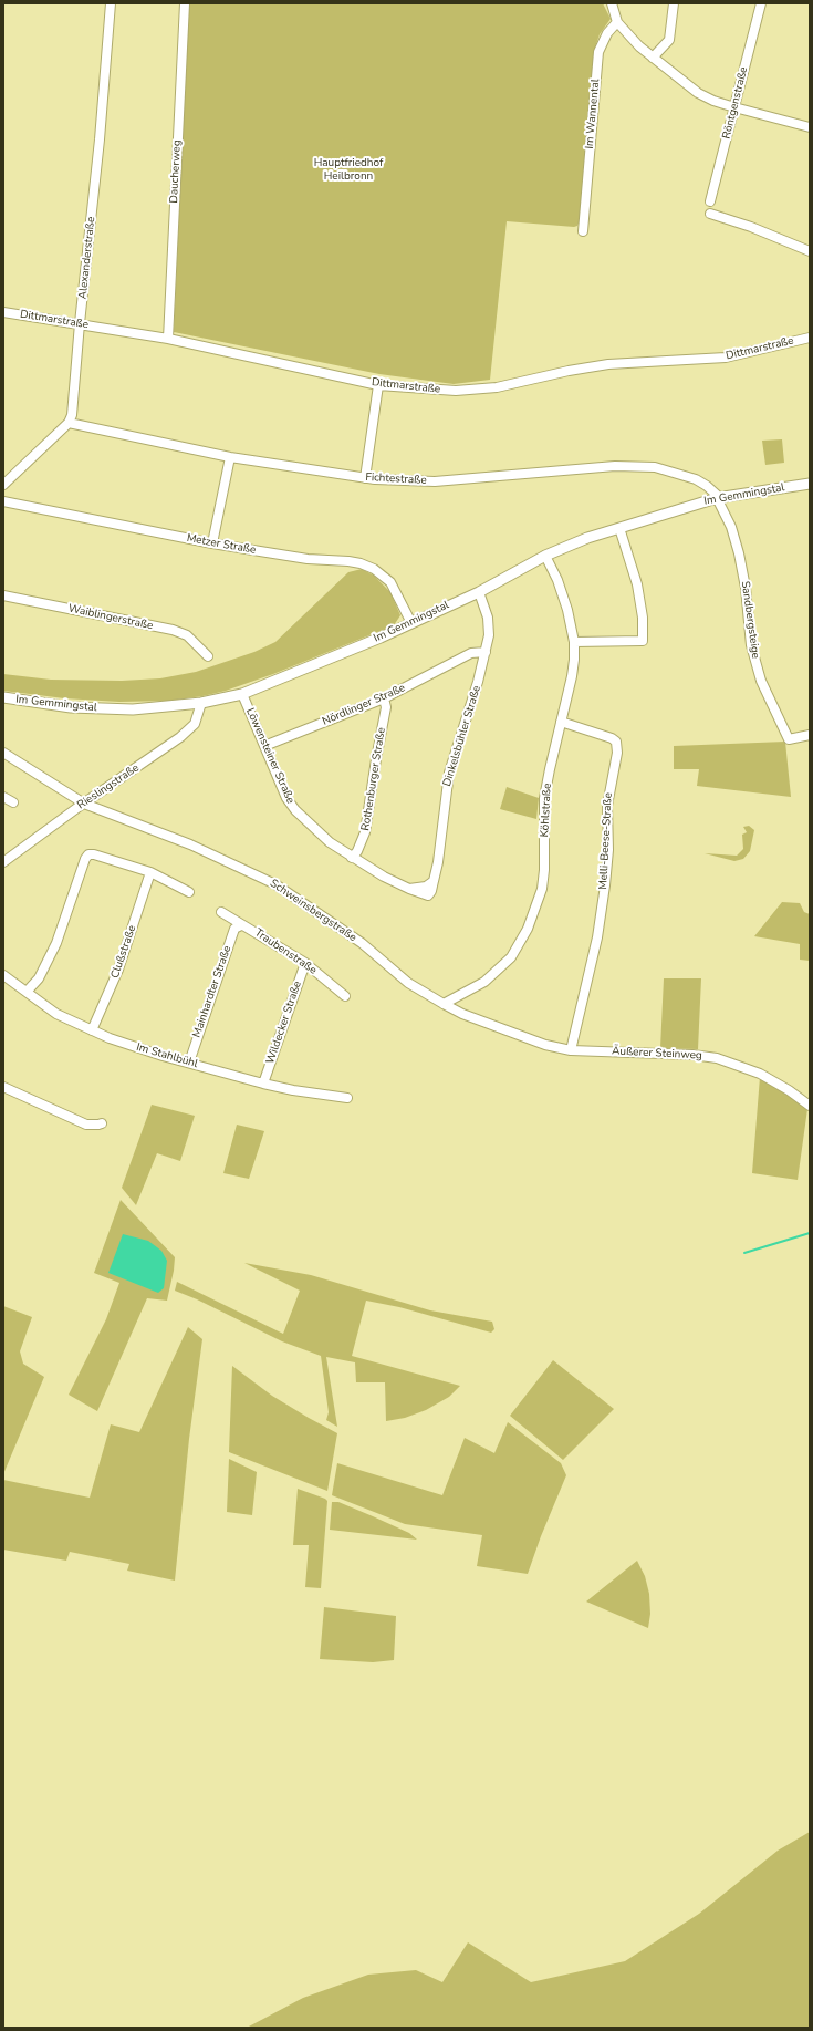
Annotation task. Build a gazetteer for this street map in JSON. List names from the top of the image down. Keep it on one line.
{"streets":{"street":["Röntgenstraße","Im Wannental","Daucherweg","Alexanderstraße","Dittmarstraße","Fichtestraße","Im Gemmingstal","Metzer Straße","Waiblingerstraße","Sandbergsteige","Nördlinger Straße","Dinkelsbühler Straße","Löwensteiner Straße","Rothenburger Straße","Rieslingstraße","Köhlstraße","Melli-Beese-Straße","Schweinsbergstraße","Clußstraße","Traubenstraße","Mainhardter Straße","Wildecker Straße","Äußerer Steinweg","Im Stahlbühl"]},"crossings":[["Daucherweg","Dittmarstraße"],["Alexanderstraße","Dittmarstraße"],["Alexanderstraße","Fichtestraße"],["Fichtestraße","Im Gemmingstal"],["Fichtestraße","Sandbergsteige"],["Im Gemmingstal","Metzer Straße"],["Im Gemmingstal","Sandbergsteige"],["Im Gemmingstal","Dinkelsbühler Straße"],["Im Gemmingstal","Löwensteiner Straße"],["Im Gemmingstal","Rieslingstraße"],["Im Gemmingstal","Köhlstraße"],["Nördlinger Straße","Dinkelsbühler Straße"],["Nördlinger Straße","Löwensteiner Straße"],["Nördlinger Straße","Rothenburger Straße"],["Dinkelsbühler Straße","Löwensteiner Straße"],["Löwensteiner Straße","Rothenburger Straße"],["Rieslingstraße","Schweinsbergstraße"],["Köhlstraße","Melli-Beese-Straße"],["Köhlstraße","Schweinsbergstraße"],["Melli-Beese-Straße","Schweinsbergstraße"],["Melli-Beese-Straße","Äußerer Steinweg"],["Schweinsbergstraße","Äußerer Steinweg"],["Clußstraße","Im Stahlbühl"],["Traubenstraße","Mainhardter Straße"],["Traubenstraße","Wildecker Straße"],["Mainhardter Straße","Im Stahlbühl"],["Wildecker Straße","Im Stahlbühl"]],"parks":["Hauptfriedhof Heilbronn"]}
